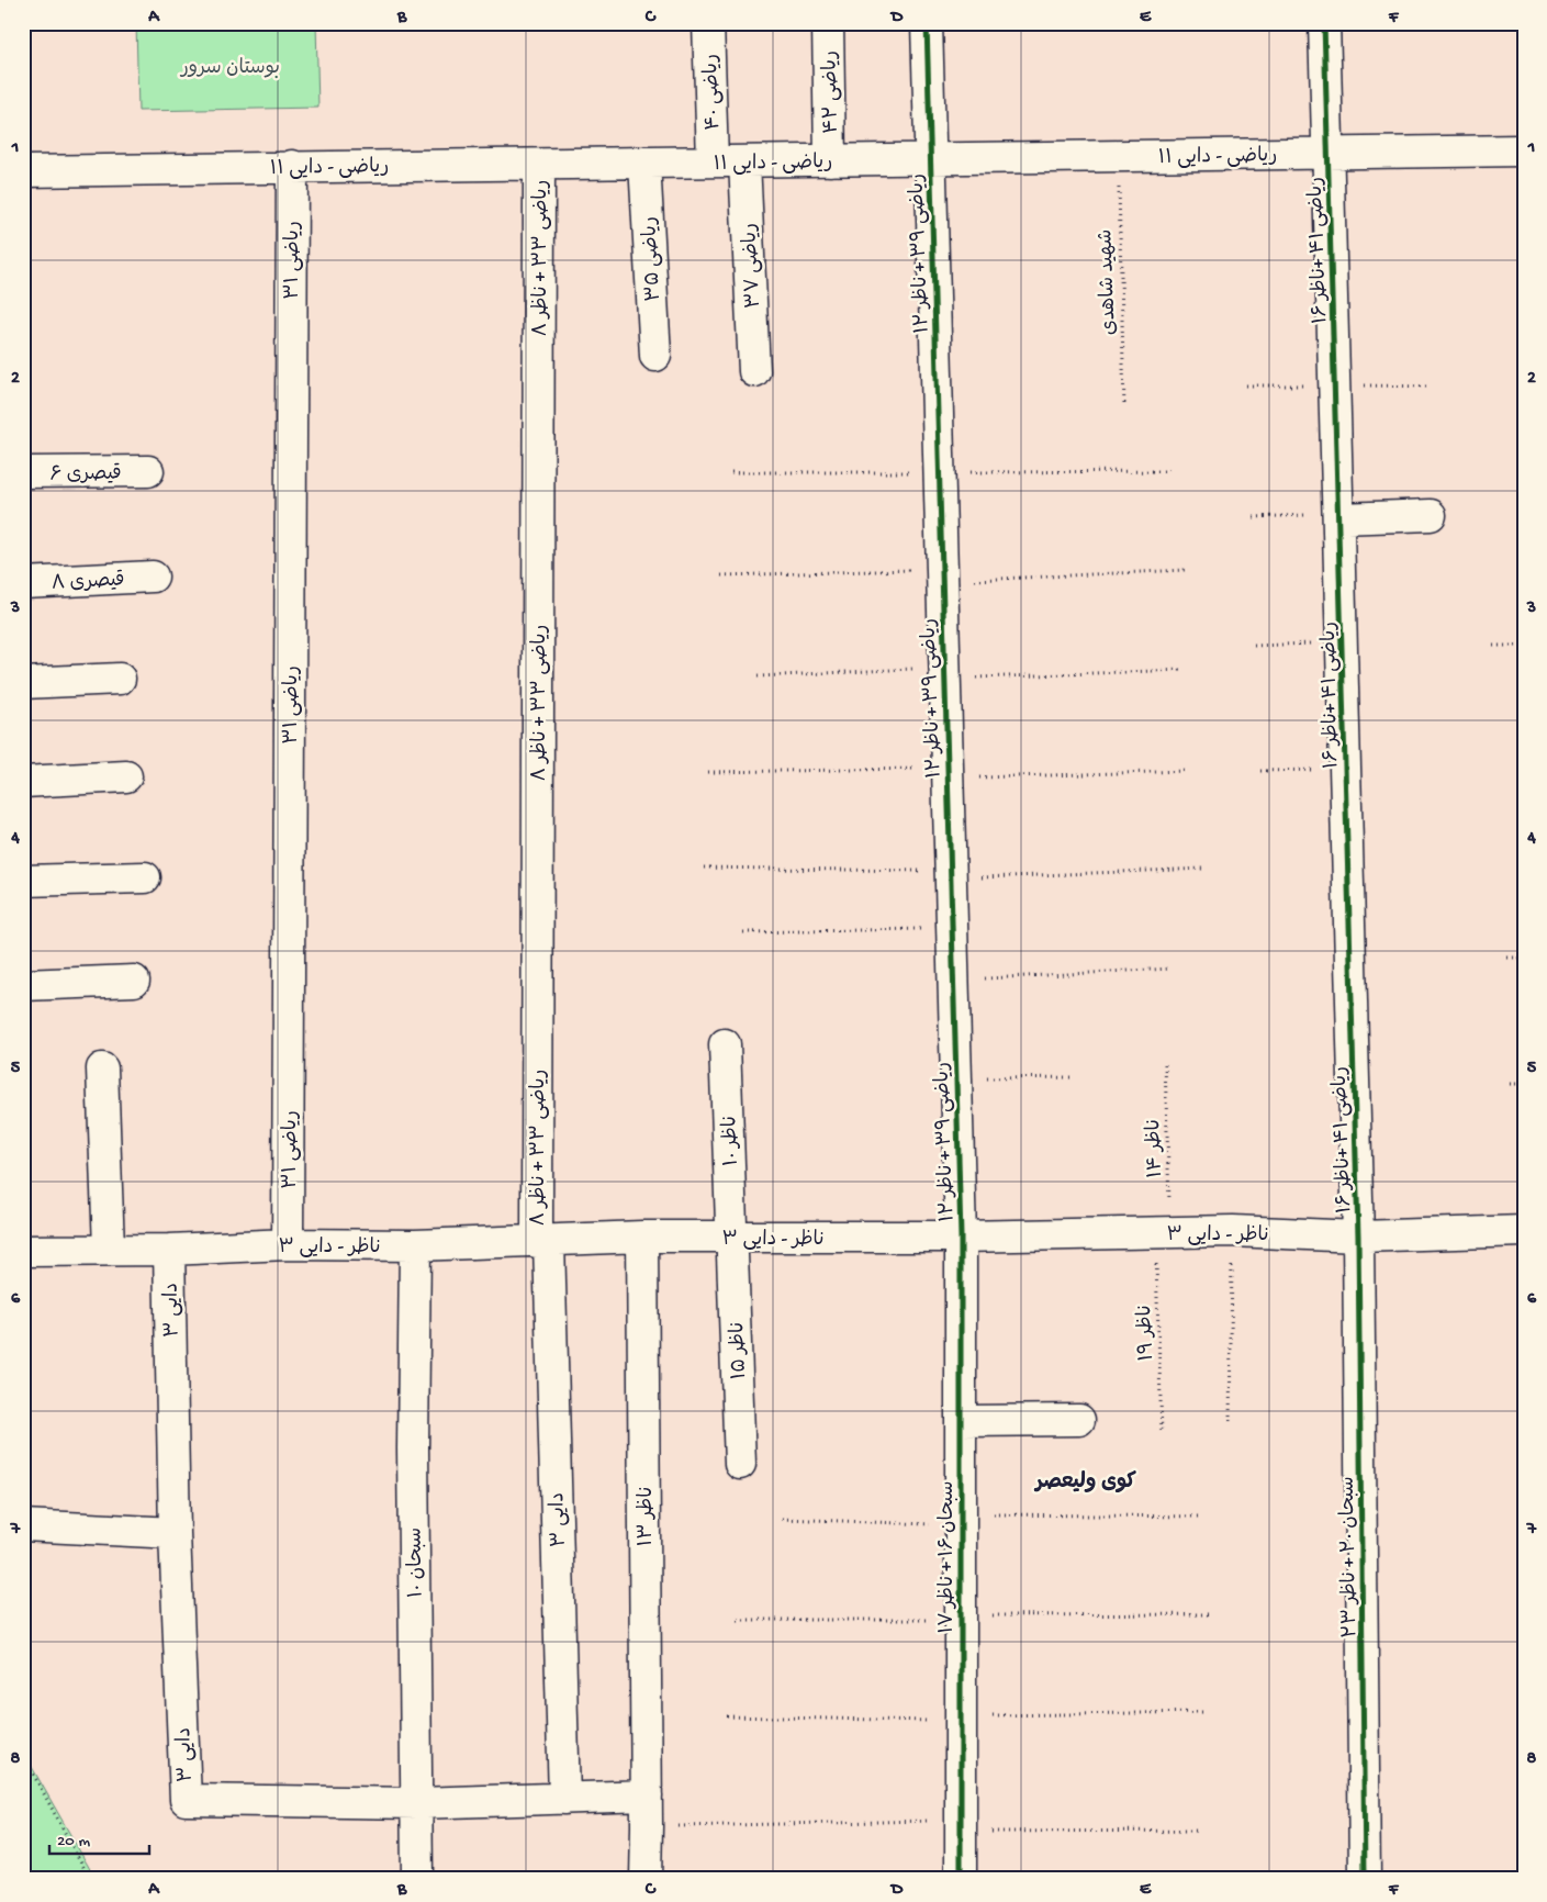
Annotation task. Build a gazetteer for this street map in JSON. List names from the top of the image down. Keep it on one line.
{"streets":{"street":["ریاضی ۴۰","ریاضی ۴۲","ریاضی - دایی ۱۱","ریاضی ۴۱ +ناظر ۱۶","ریاضی ۳۹ + ناظر ۱۲","ریاضی ۳۳ + ناظر ۸","ریاضی ۳۵","ریاضی ۳۱","ریاضی ۳۷","قیصری ۶","قیصری ۸","ناظر ۱۰","ناظر - دایی ۳","دایی ۳","ناظر ۱۵","ناظر ۱۳","سبحان ۱۶ + ناظر ۱۷","سبحان ۲۰ + ناظر ۲۳","سبحان ۱۰"],"path":["شهید شاهدی","ناظر ۱۴","ناظر ۱۹"]},"crossings":[["ریاضی ۴۰","ریاضی - دایی ۱۱"],["ریاضی ۴۲","ریاضی - دایی ۱۱"],["ریاضی - دایی ۱۱","ریاضی ۴۱ +ناظر ۱۶"],["ریاضی - دایی ۱۱","ریاضی ۳۹ + ناظر ۱۲"],["ریاضی - دایی ۱۱","ریاضی ۳۳ + ناظر ۸"],["ریاضی - دایی ۱۱","ریاضی ۳۵"],["ریاضی - دایی ۱۱","ریاضی ۳۱"],["ریاضی - دایی ۱۱","ریاضی ۳۷"],["ریاضی - دایی ۱۱","شهید شاهدی"],["ریاضی ۴۱ +ناظر ۱۶","ناظر - دایی ۳"],["ریاضی ۴۱ +ناظر ۱۶","سبحان ۲۰ + ناظر ۲۳"],["ریاضی ۳۹ + ناظر ۱۲","ناظر - دایی ۳"],["ریاضی ۳۹ + ناظر ۱۲","سبحان ۱۶ + ناظر ۱۷"],["ریاضی ۳۳ + ناظر ۸","ناظر - دایی ۳"],["ریاضی ۳۳ + ناظر ۸","دایی ۳"],["ریاضی ۳۱","ناظر - دایی ۳"],["ناظر ۱۰","ناظر - دایی ۳"],["ناظر ۱۰","ناظر ۱۵"],["ناظر ۱۴","ناظر - دایی ۳"],["ناظر ۱۴","ناظر ۱۹"],["ناظر - دایی ۳","دایی ۳"],["ناظر - دایی ۳","ناظر ۱۹"],["ناظر - دایی ۳","ناظر ۱۵"],["ناظر - دایی ۳","ناظر ۱۳"],["ناظر - دایی ۳","سبحان ۱۶ + ناظر ۱۷"],["ناظر - دایی ۳","سبحان ۲۰ + ناظر ۲۳"],["ناظر - دایی ۳","سبحان ۱۰"],["دایی ۳","سبحان ۱۰"]],"districts":["کوی ولیعصر"],"parks":["بوستان سرور"],"scale_bar":"20 m","grid":{"columns":["A","B","C","D","E","F"],"rows":["1","2","3","4","5","6","7","8"]}}
